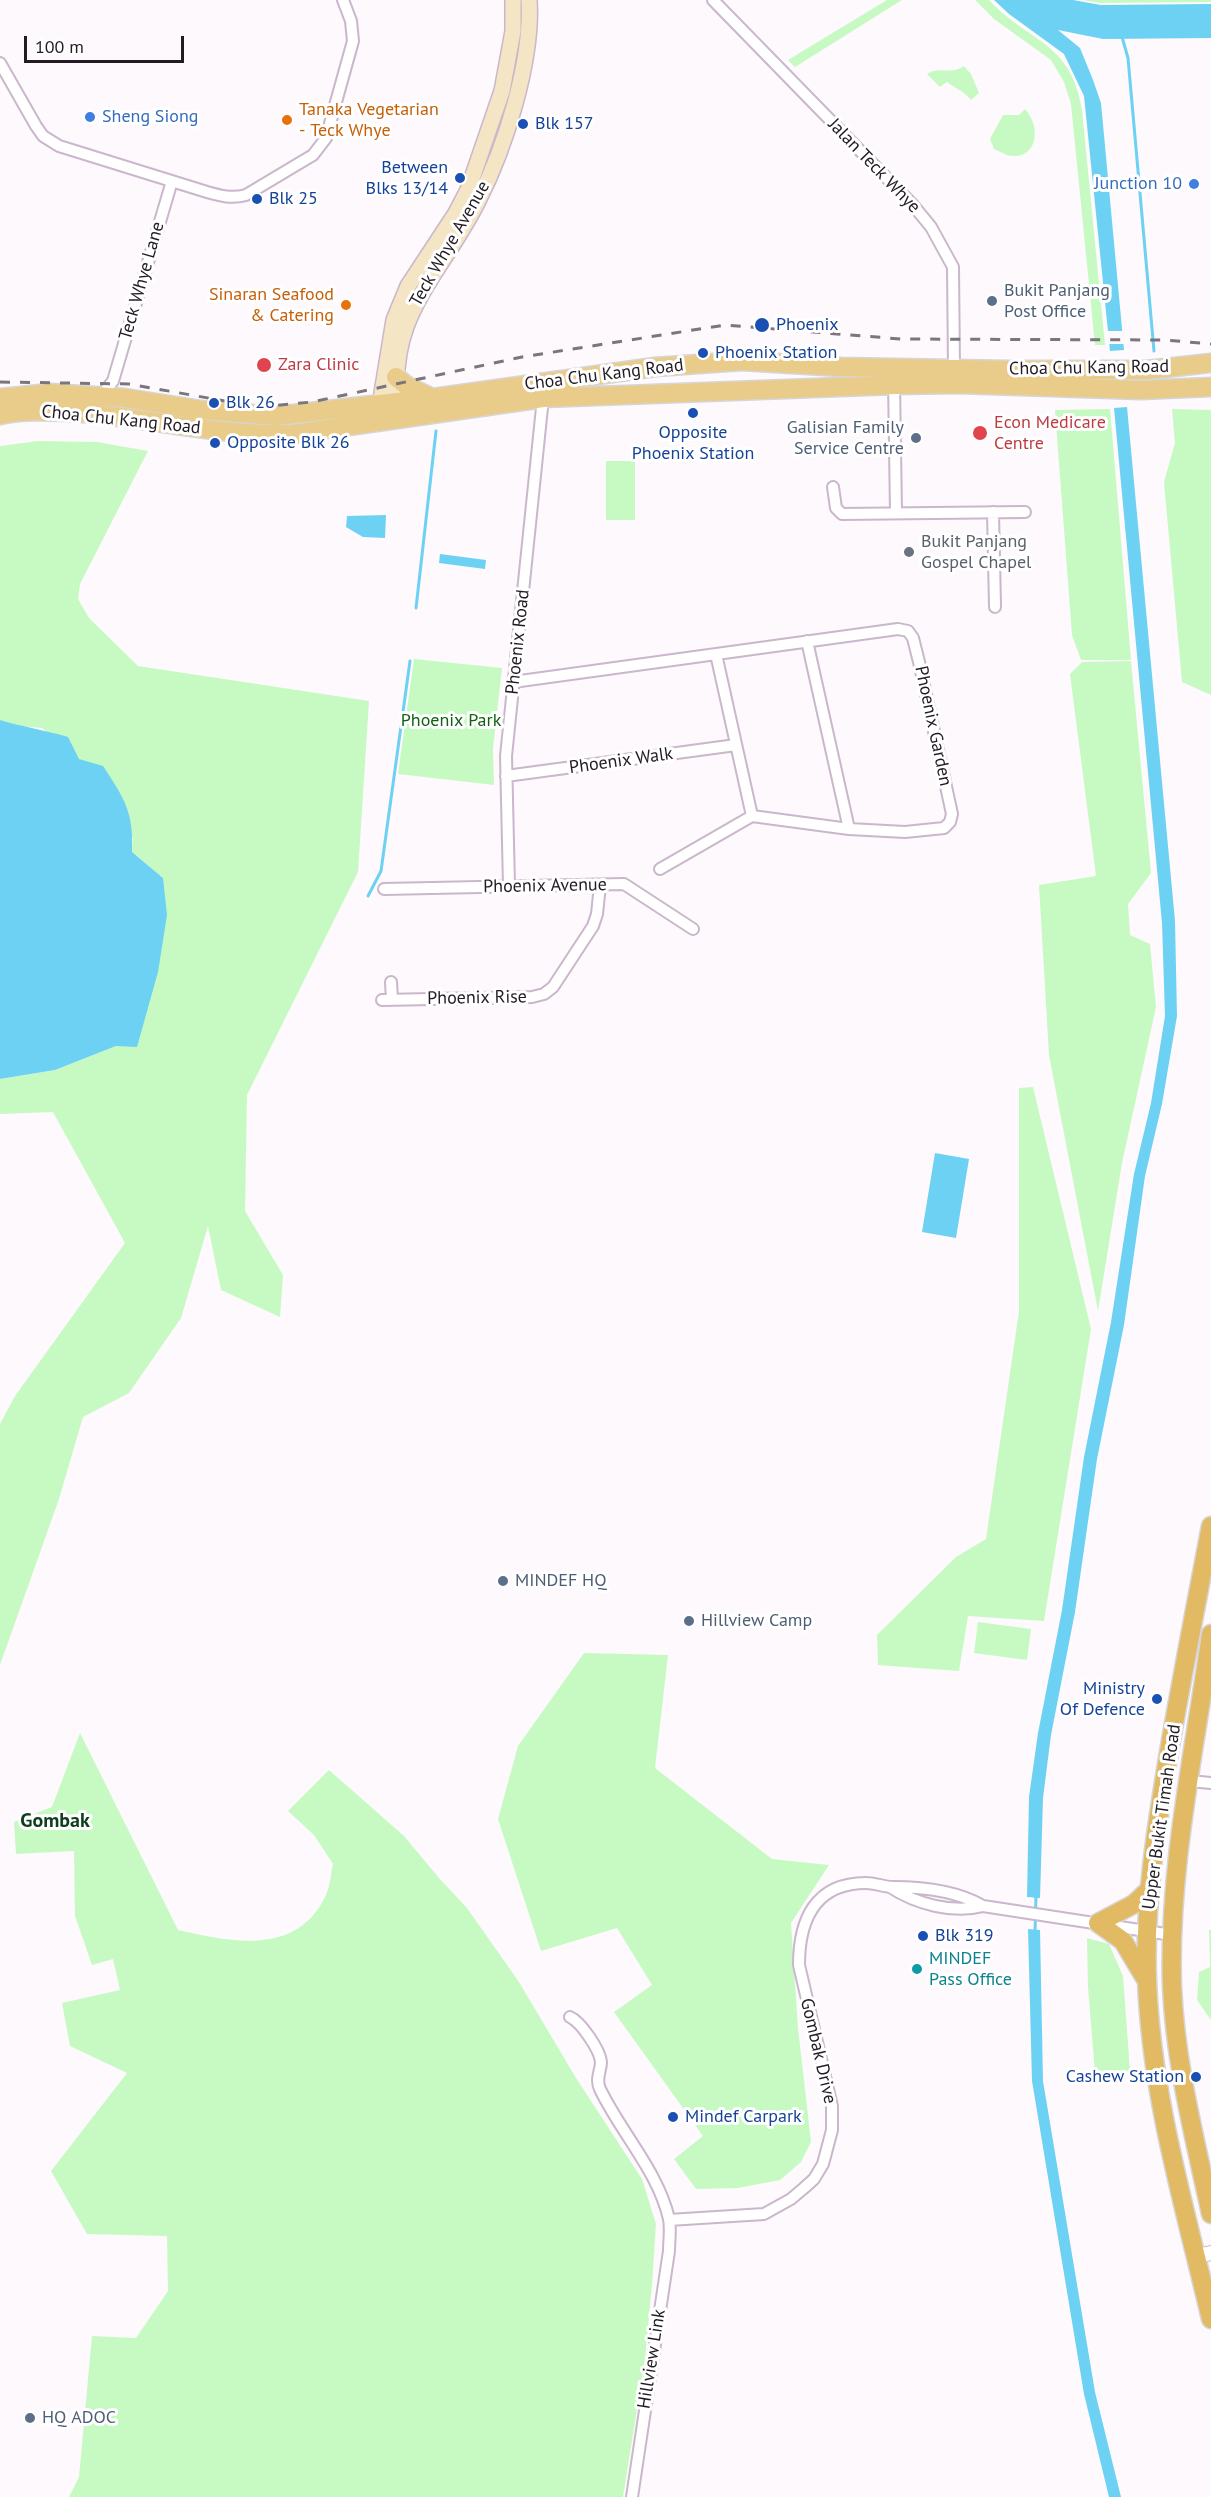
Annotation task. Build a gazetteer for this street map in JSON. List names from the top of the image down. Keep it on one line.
{"streets":{"highway":["Upper Bukit Timah Road"],"main road":["Teck Whye Avenue","Choa Chu Kang Road"],"street":["Jalan Teck Whye","Teck Whye Lane","Phoenix Road","Phoenix Garden","Phoenix Walk","Phoenix Avenue","Phoenix Rise","Gombak Drive","Hillview Link"]},"crossings":[["Jalan Teck Whye","Choa Chu Kang Road"],["Teck Whye Avenue","Choa Chu Kang Road"],["Teck Whye Lane","Choa Chu Kang Road"],["Choa Chu Kang Road","Phoenix Road"],["Phoenix Road","Phoenix Garden"],["Phoenix Road","Phoenix Walk"],["Phoenix Road","Phoenix Avenue"],["Phoenix Avenue","Phoenix Rise"],["Upper Bukit Timah Road","Gombak Drive"],["Gombak Drive","Hillview Link"]],"districts":["Gombak"],"parks":["Phoenix Park"],"places":["Sheng Siong","Tanaka Vegetarian - Teck Whye","Blk 157","Between Blks 13/14","Junction 10","Blk 25","Bukit Panjang Post Office","Sinaran Seafood & Catering","Phoenix","Phoenix Station","Zara Clinic","Blk 26","Opposite Phoenix Station","Econ Medicare Centre","Galisian Family Service Centre","Opposite Blk 26","Bukit Panjang Gospel Chapel","MINDEF HQ","Hillview Camp","Ministry Of Defence","Blk 319","MINDEF Pass Office","Cashew Station","Mindef Carpark","HQ ADOC"],"scale_bar":"100 m"}
